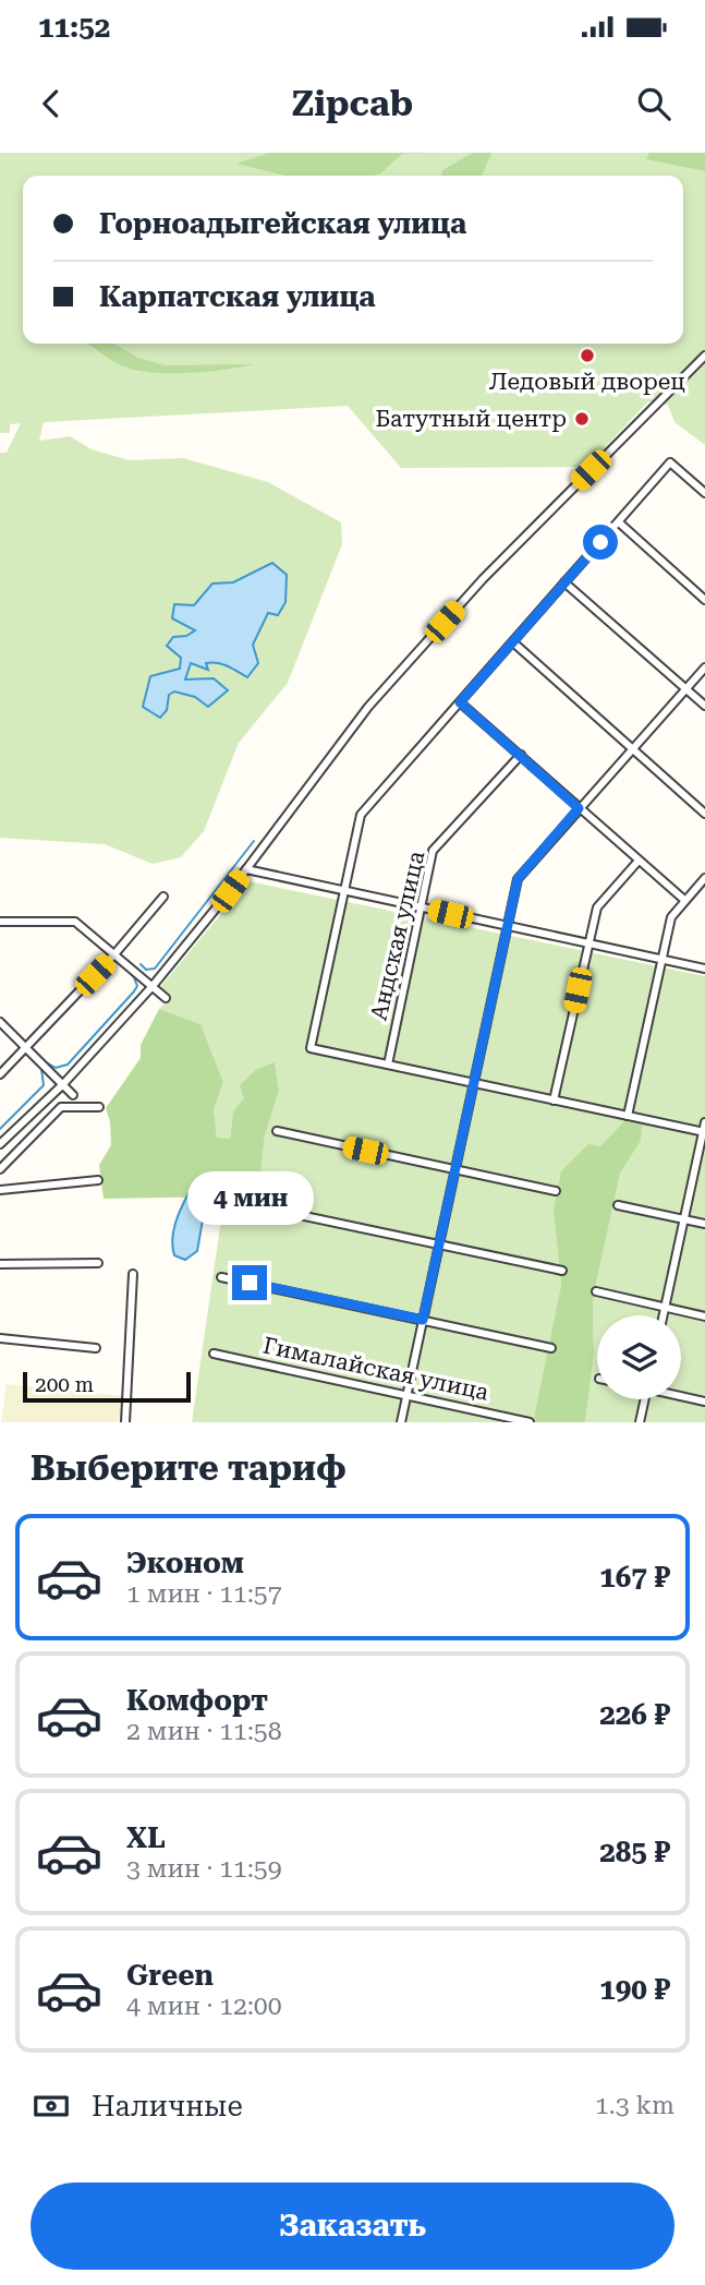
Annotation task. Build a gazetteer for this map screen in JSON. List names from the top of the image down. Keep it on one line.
{"streets":{"street":["Андская улица","Гималайская улица"]},"places":["Ледовый дворец","Батутный центр"],"scale_bar":"200 m","page":{"status":"11:52","header":"Zipcab","banner":["Горноадыгейская улица","Карпатская улица"],"bubble":"4 мин","scale":"200 m","heading":"Выберите тариф","list":[{"name":"Эконом","note":"1 мин · 11:57","value":"167 ₽"},{"name":"Комфорт","note":"2 мин · 11:58","value":"226 ₽"},{"name":"XL","note":"3 мин · 11:59","value":"285 ₽"},{"name":"Green","note":"4 мин · 12:00","value":"190 ₽"}],"pay":["Наличные","1.3 km"],"buttons":"Заказать"}}
